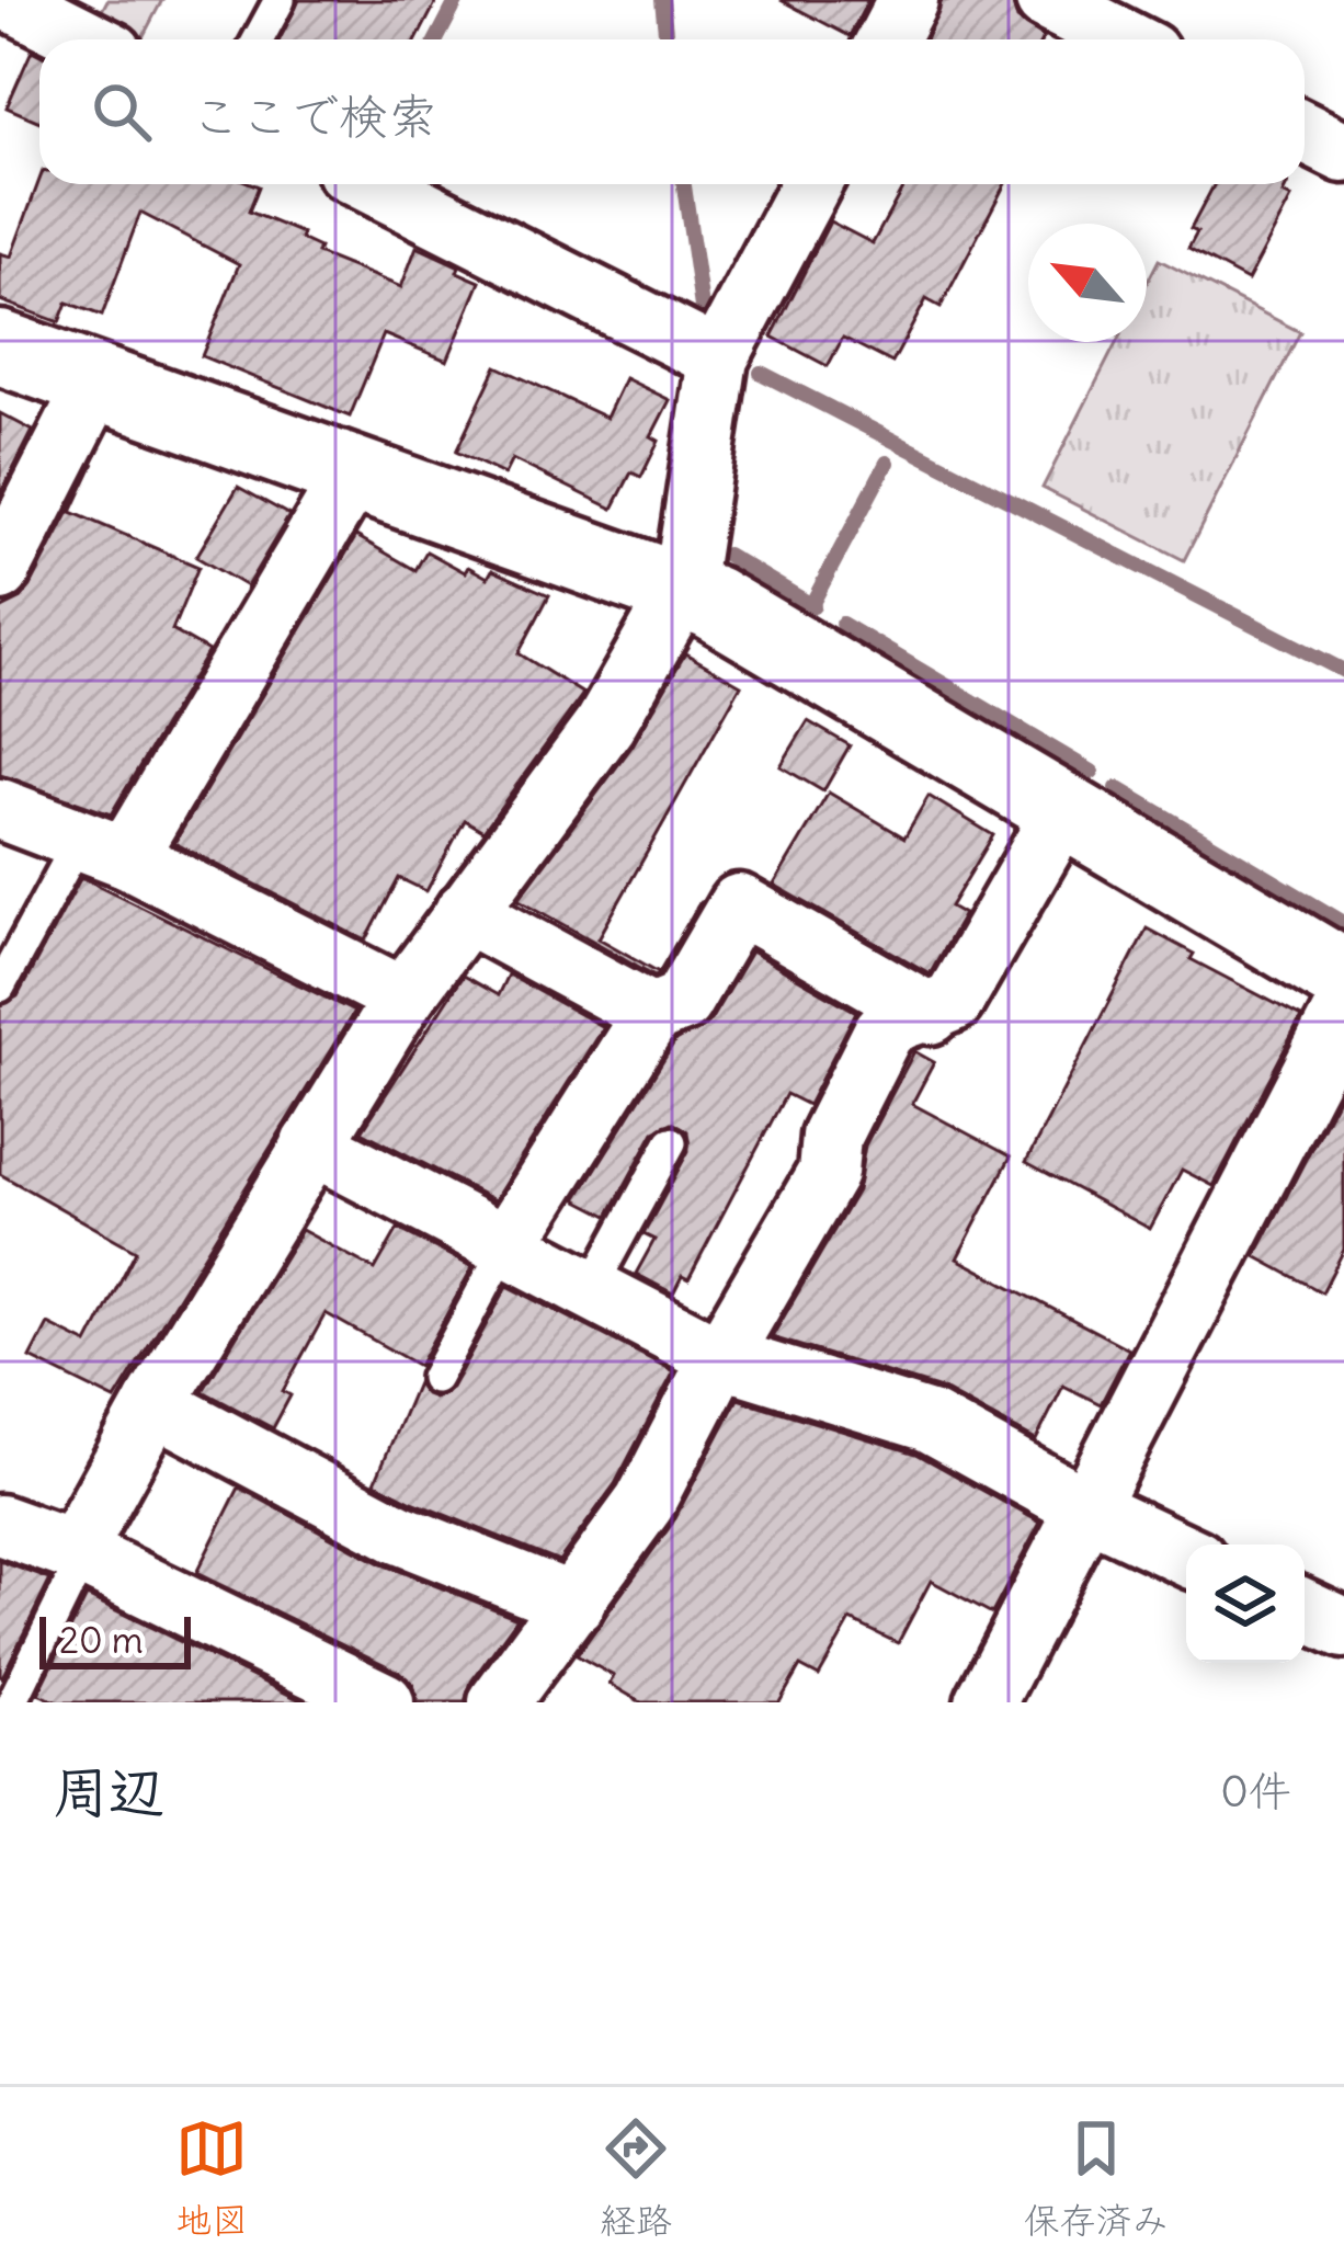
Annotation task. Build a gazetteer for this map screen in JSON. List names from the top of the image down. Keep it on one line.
{"scale_bar":"20 m","north":"top left","page":{"search":"ここで検索","scale":"20 m","heading":["周辺","0件"],"nav":["地図","経路","保存済み"]}}
